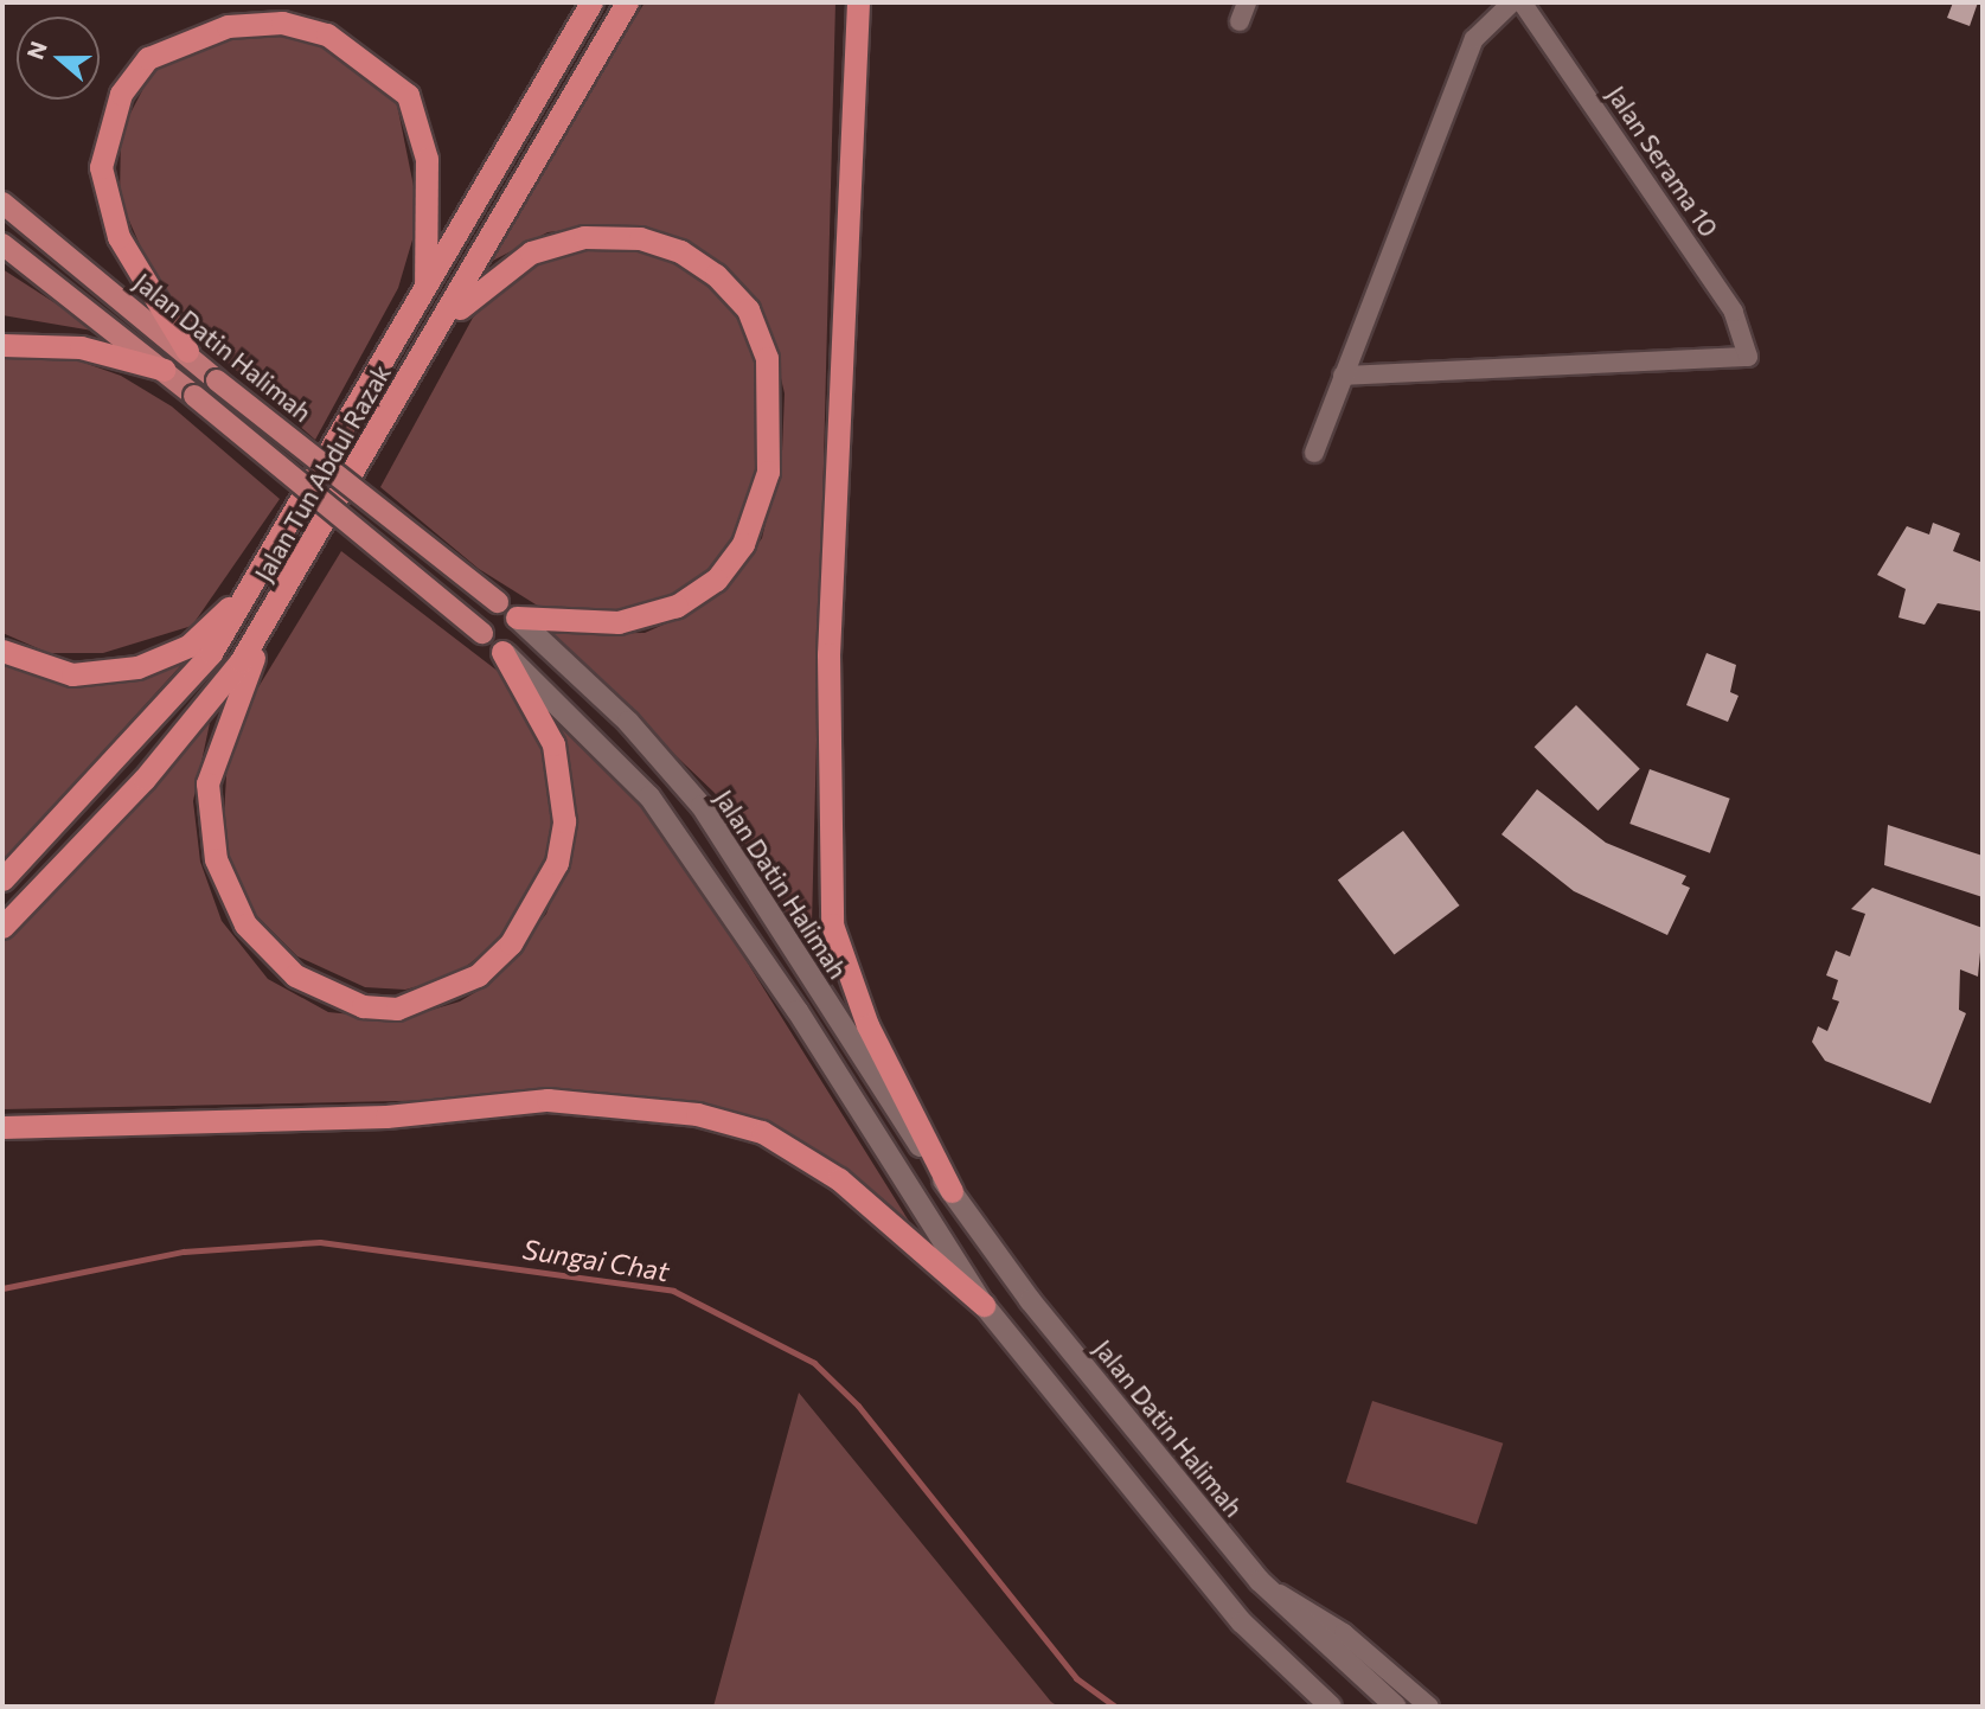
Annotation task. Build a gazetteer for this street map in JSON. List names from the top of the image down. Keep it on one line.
{"streets":{"highway":["Jalan Tun Abdul Razak"],"main road":["Jalan Datin Halimah"],"street":["Jalan Serama 10"]},"water":["Sungai Chat"],"north":"left"}
